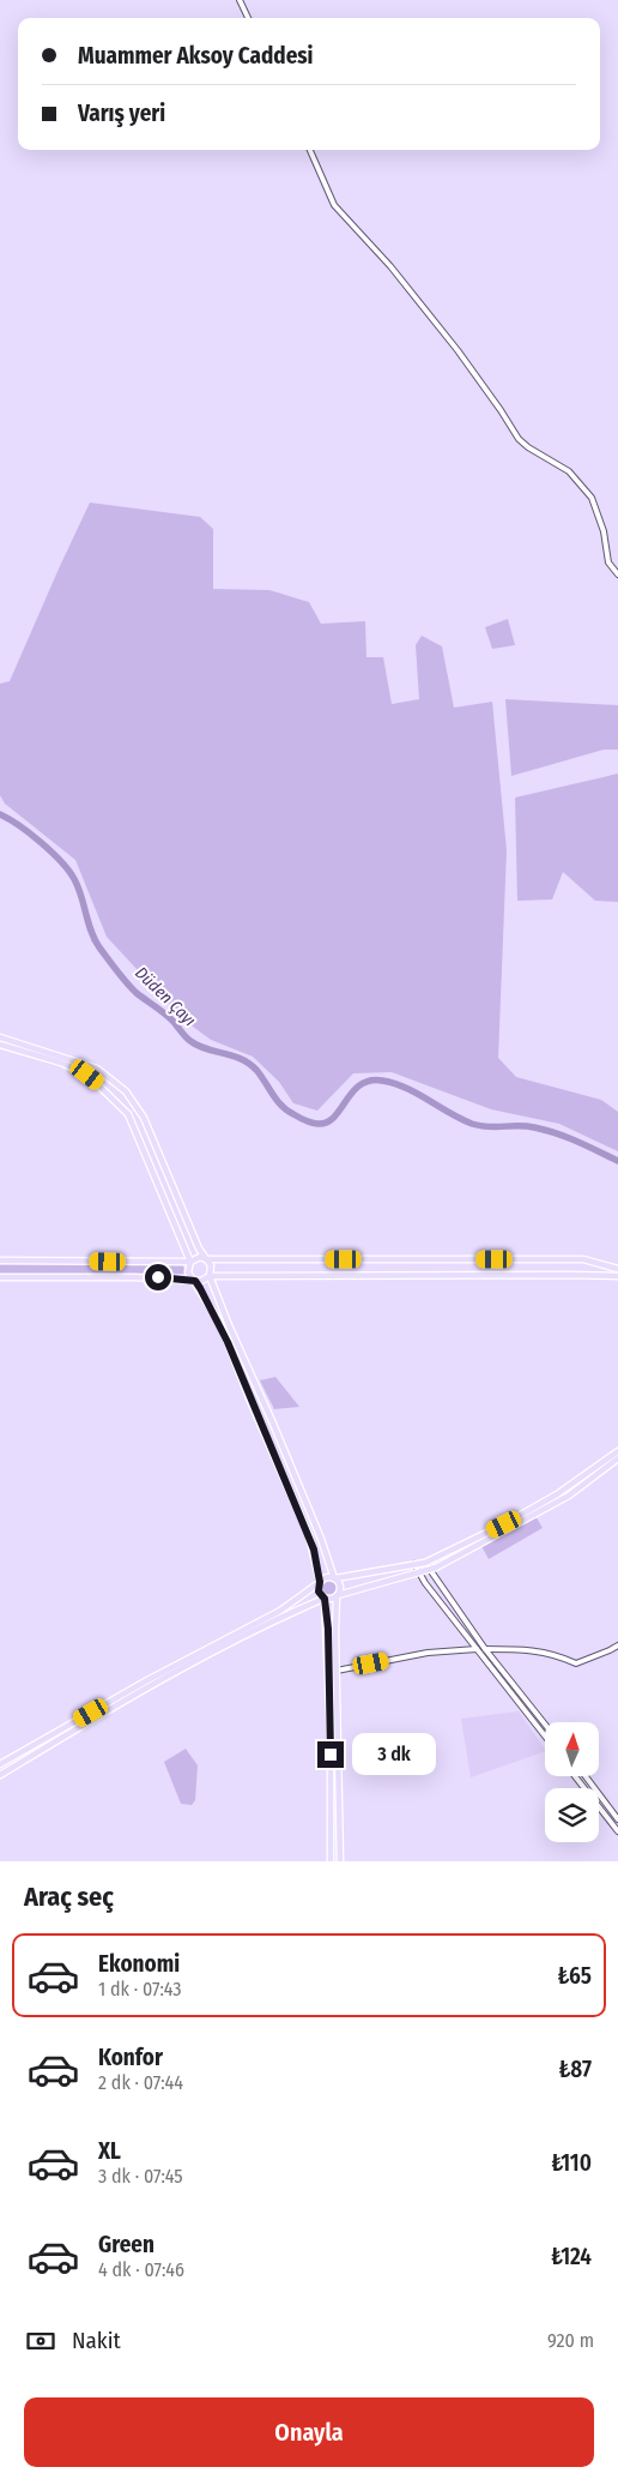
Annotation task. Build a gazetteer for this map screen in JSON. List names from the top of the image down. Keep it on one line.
{"water":["Düden Çayı"],"north":"top","page":{"banner":["Muammer Aksoy Caddesi","Varış yeri"],"bubble":"3 dk","heading":"Araç seç","list":[{"name":"Ekonomi","note":"1 dk · 07:43","value":"₺65"},{"name":"Konfor","note":"2 dk · 07:44","value":"₺87"},{"name":"XL","note":"3 dk · 07:45","value":"₺110"},{"name":"Green","note":"4 dk · 07:46","value":"₺124"}],"pay":["Nakit","920 m"],"buttons":"Onayla"}}
